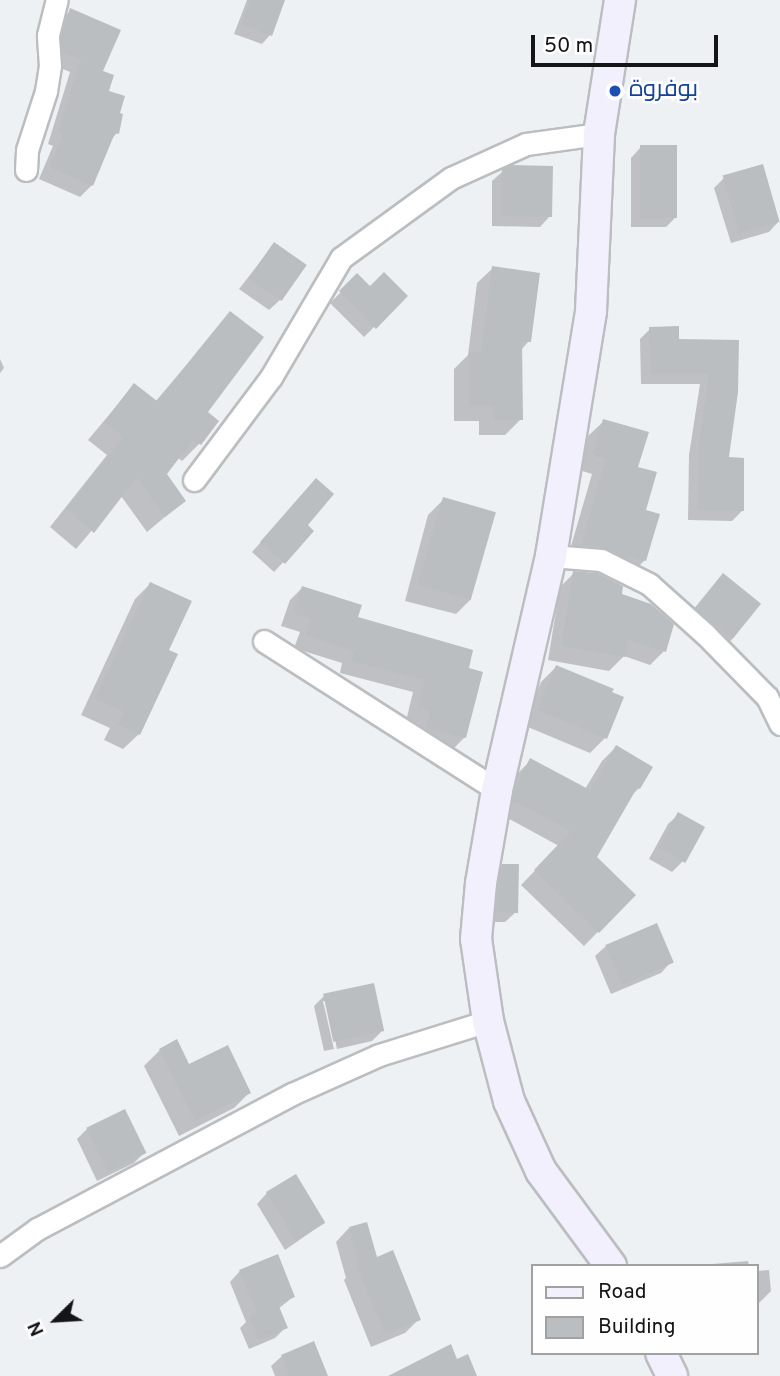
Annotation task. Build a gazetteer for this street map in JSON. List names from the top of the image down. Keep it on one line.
{"places":["بوفروة"],"legend":["Road","Building"],"scale_bar":"50 m","north":"bottom left"}
